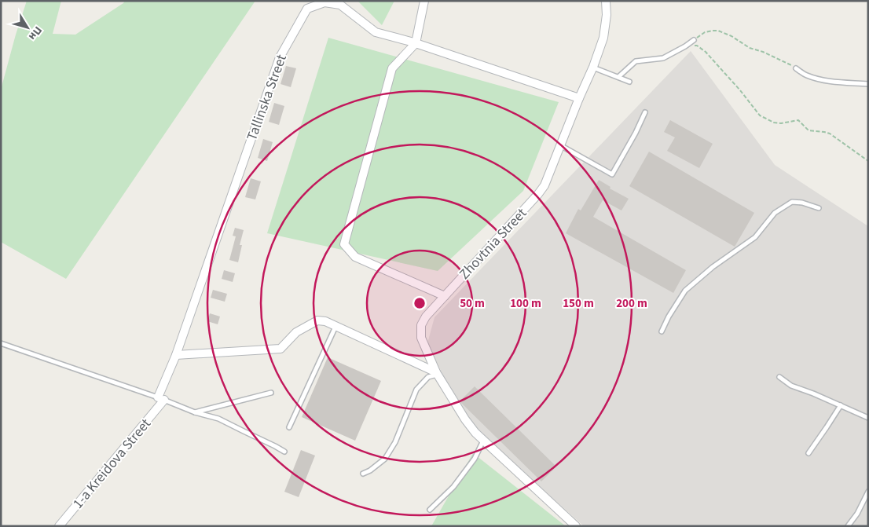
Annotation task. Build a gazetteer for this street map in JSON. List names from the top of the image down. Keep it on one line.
{"streets":{"street":["Tallinska Street","Zhovtnia Street","1-a Kreidova Street"]},"crossings":[["Tallinska Street","Zhovtnia Street"],["Tallinska Street","1-a Kreidova Street"]],"north":"bottom right","rings":["50 m","100 m","150 m","200 m"]}
